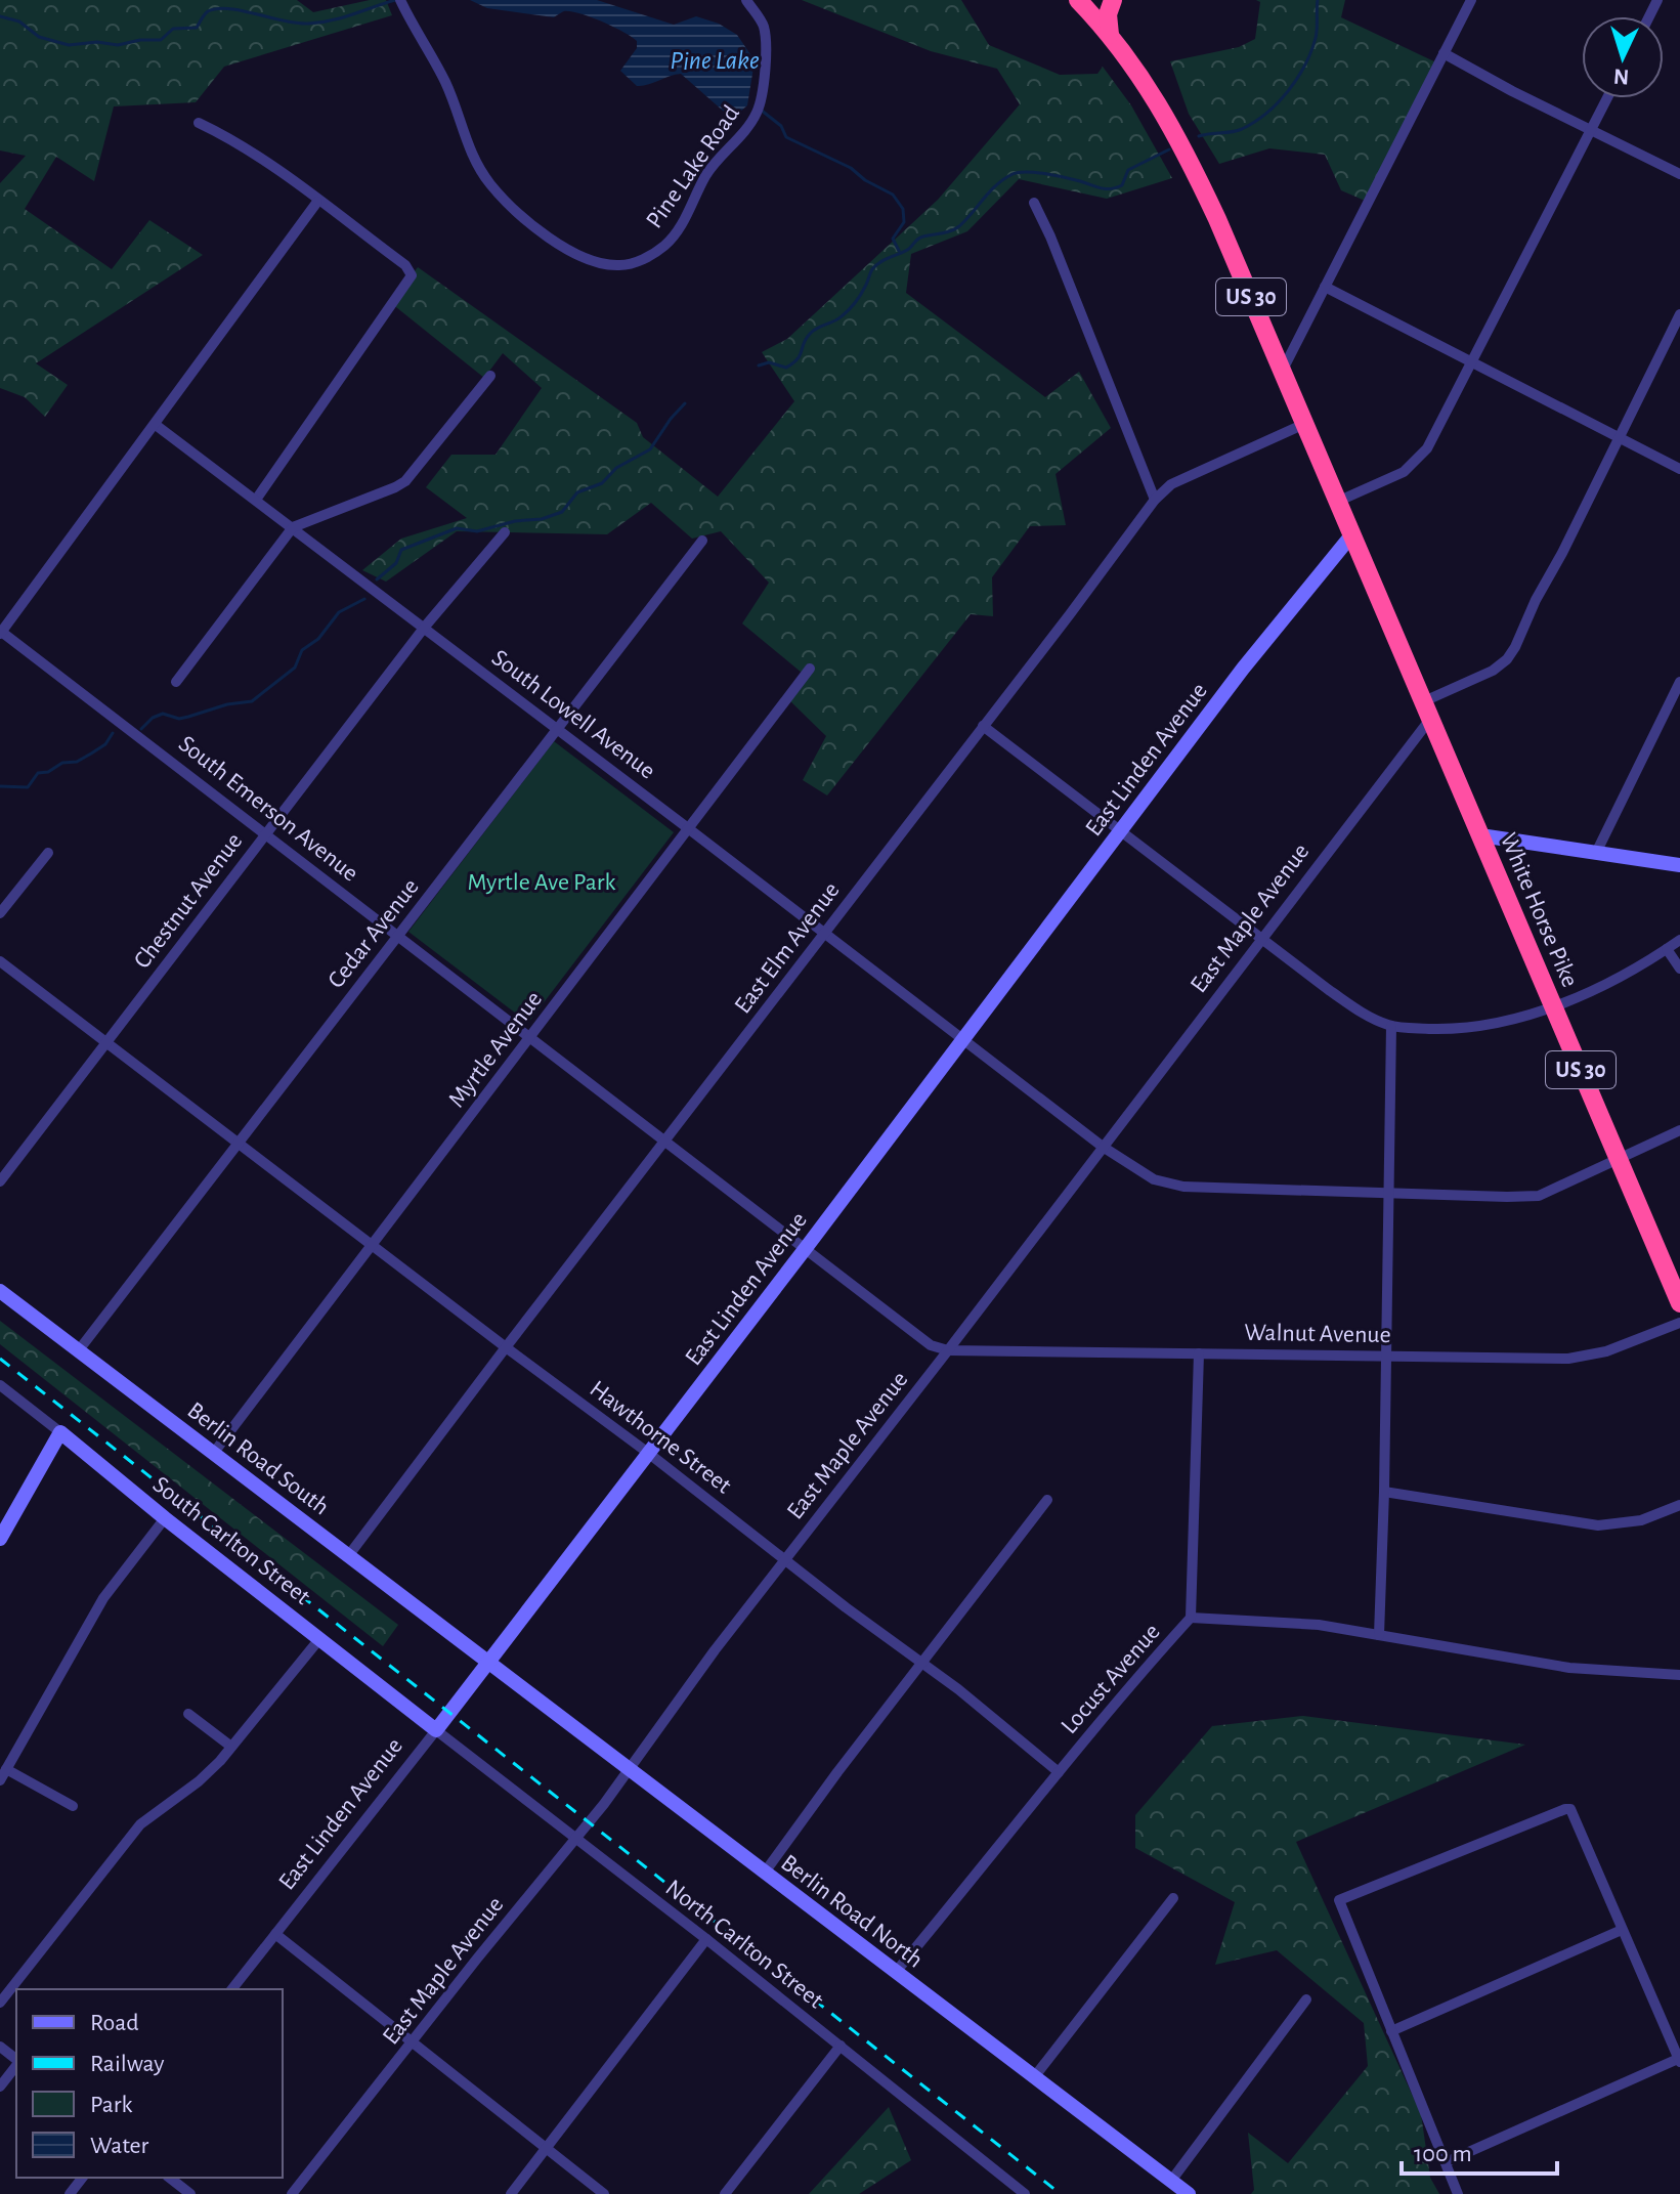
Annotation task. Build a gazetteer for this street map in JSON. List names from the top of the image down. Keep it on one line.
{"streets":{"highway":["US 30","White Horse Pike"],"street":["Pine Lake Road","South Lowell Avenue","East Linden Avenue","South Emerson Avenue","Chestnut Avenue","East Maple Avenue","Cedar Avenue","East Elm Avenue","Myrtle Avenue","Walnut Avenue","Hawthorne Street","Berlin Road South","South Carlton Street","Locust Avenue","Berlin Road North","North Carlton Street"]},"crossings":[["US 30","East Linden Avenue"],["US 30","White Horse Pike"],["US 30","East Elm Avenue"],["South Lowell Avenue","East Linden Avenue"],["South Lowell Avenue","Chestnut Avenue"],["South Lowell Avenue","East Maple Avenue"],["South Lowell Avenue","Cedar Avenue"],["South Lowell Avenue","East Elm Avenue"],["South Lowell Avenue","Myrtle Avenue"],["East Linden Avenue","South Emerson Avenue"],["East Linden Avenue","White Horse Pike"],["East Linden Avenue","Hawthorne Street"],["East Linden Avenue","Berlin Road South"],["East Linden Avenue","South Carlton Street"],["East Linden Avenue","Berlin Road North"],["East Linden Avenue","North Carlton Street"],["South Emerson Avenue","Chestnut Avenue"],["South Emerson Avenue","East Maple Avenue"],["South Emerson Avenue","Cedar Avenue"],["South Emerson Avenue","East Elm Avenue"],["South Emerson Avenue","Myrtle Avenue"],["South Emerson Avenue","Walnut Avenue"],["Chestnut Avenue","Hawthorne Street"],["White Horse Pike","East Maple Avenue"],["East Maple Avenue","Walnut Avenue"],["East Maple Avenue","Hawthorne Street"],["East Maple Avenue","Berlin Road North"],["East Maple Avenue","North Carlton Street"],["Cedar Avenue","Hawthorne Street"],["Cedar Avenue","Berlin Road South"],["East Elm Avenue","Hawthorne Street"],["East Elm Avenue","Berlin Road South"],["Myrtle Avenue","Hawthorne Street"],["Myrtle Avenue","Berlin Road South"],["Walnut Avenue","Locust Avenue"],["Hawthorne Street","Locust Avenue"],["Berlin Road South","Berlin Road North"],["South Carlton Street","North Carlton Street"],["Locust Avenue","Berlin Road North"]],"water":["Pine Lake"],"parks":["Myrtle Ave Park"],"legend":["Road","Railway","Park","Water"],"scale_bar":"100 m","north":"bottom"}
